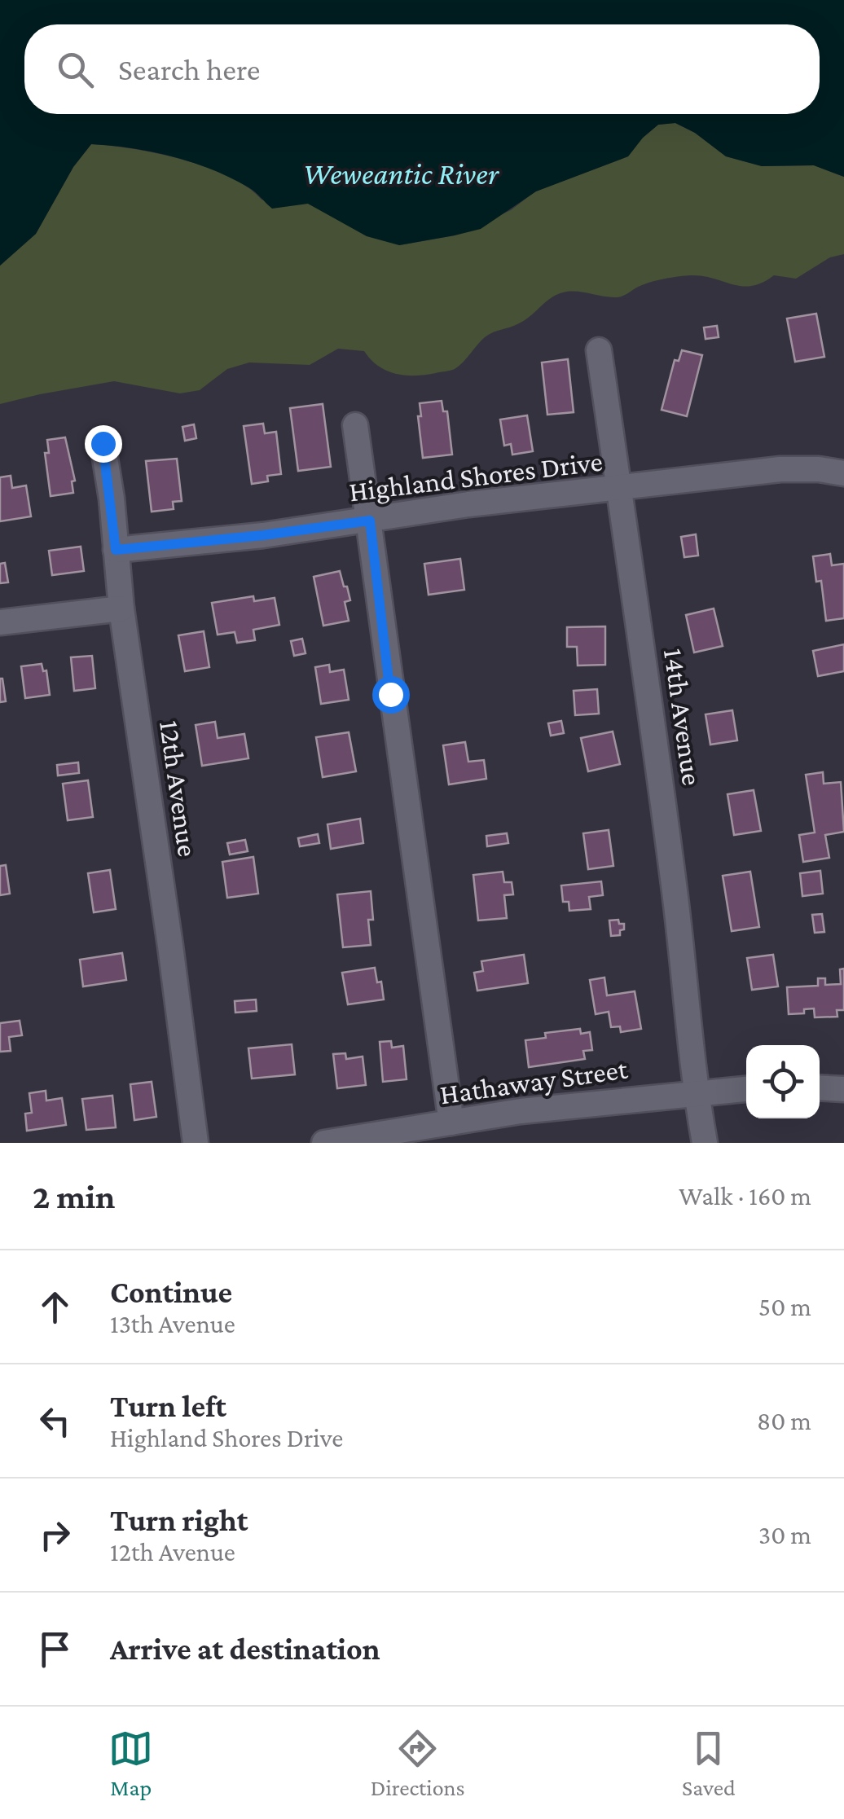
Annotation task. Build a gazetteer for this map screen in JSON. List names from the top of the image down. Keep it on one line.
{"streets":{"street":["Highland Shores Drive","14th Avenue","12th Avenue","Hathaway Street"]},"crossings":[["Highland Shores Drive","14th Avenue"],["Highland Shores Drive","12th Avenue"],["14th Avenue","Hathaway Street"]],"water":["Weweantic River"],"page":{"search":"Search here","heading":["2 min","Walk · 160 m"],"list":[["Continue","13th Avenue","50 m"],["Turn left","Highland Shores Drive","80 m"],["Turn right","12th Avenue","30 m"],"Arrive at destination"],"nav":["Map","Directions","Saved"]}}
